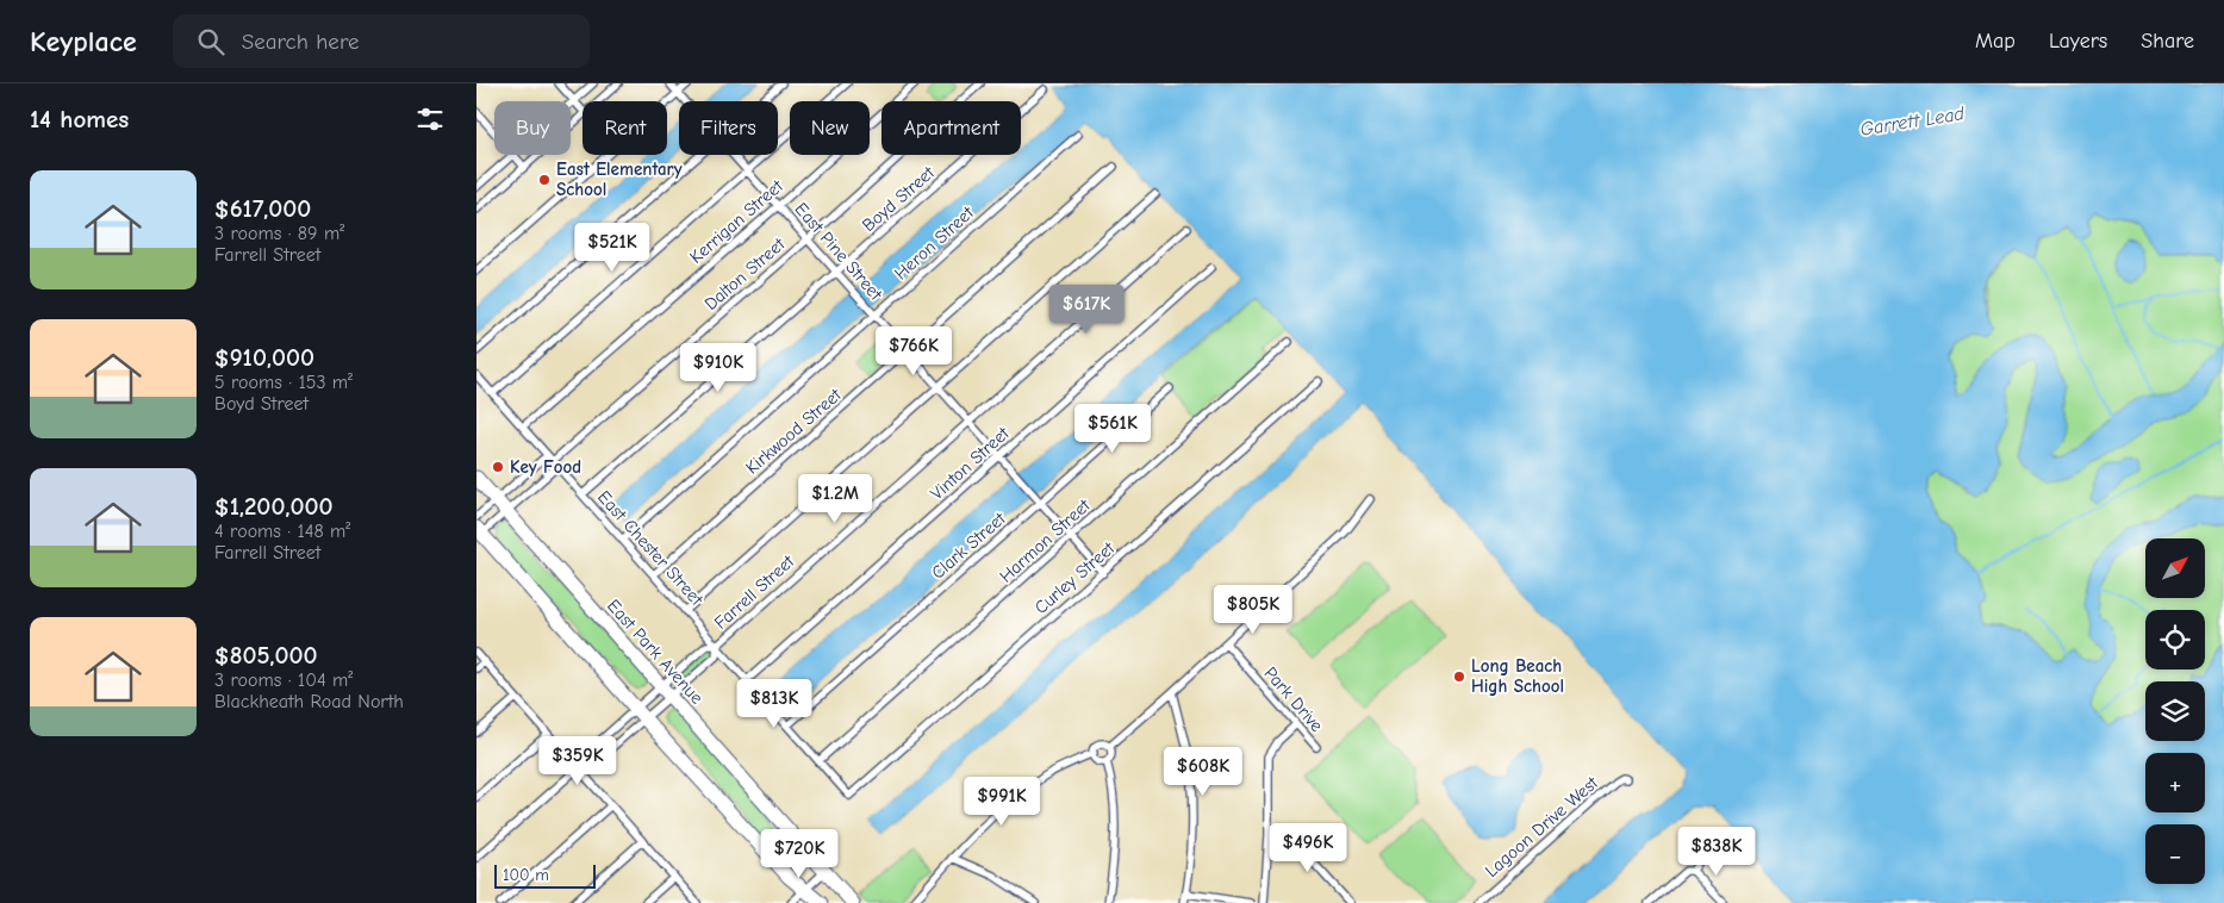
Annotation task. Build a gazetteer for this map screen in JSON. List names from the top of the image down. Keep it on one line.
{"streets":{"highway":["East Park Avenue"],"street":["Boyd Street","Kerrigan Street","Heron Street","East Pine Street","Dalton Street","Kirkwood Street","Vinton Street","Harmon Street","Clark Street","East Chester Street","Curley Street","Farrell Street","Park Drive","Lagoon Drive West"]},"crossings":[["Boyd Street","East Pine Street"],["Boyd Street","East Chester Street"],["Kerrigan Street","East Pine Street"],["Kerrigan Street","East Chester Street"],["Heron Street","East Pine Street"],["Heron Street","East Chester Street"],["East Pine Street","Dalton Street"],["East Pine Street","Kirkwood Street"],["East Pine Street","Vinton Street"],["East Pine Street","Harmon Street"],["East Pine Street","Clark Street"],["East Pine Street","Curley Street"],["East Pine Street","Farrell Street"],["Dalton Street","East Chester Street"],["Kirkwood Street","East Chester Street"],["Vinton Street","East Chester Street"],["Harmon Street","East Chester Street"],["Clark Street","East Chester Street"],["East Chester Street","Curley Street"],["East Chester Street","Farrell Street"]],"water":["Garrett Lead"],"places":["East Elementary School","Key Food","Long Beach High School"],"scale_bar":"100 m","north":"top right","page":{"header":"Keyplace","search":"Search here","nav":["Map","Layers","Share"],"heading":"14 homes","chip":["Buy","Rent","Filters","New","Apartment"],"list":[{"name":"$617,000","note":"3 rooms · 89 m² · Farrell Street"},{"name":"$910,000","note":"5 rooms · 153 m² · Boyd Street"},{"name":"$1,200,000","note":"4 rooms · 148 m² · Farrell Street"},{"name":"$805,000","note":"3 rooms · 104 m² · Blackheath Road North"}],"price":["$521K","$617K","$766K","$910K","$561K","$1.2M","$805K","$813K","$359K","$608K","$991K","$496K","$838K","$720K"],"map_buttons":["+","−"],"scale":"100 m"}}
